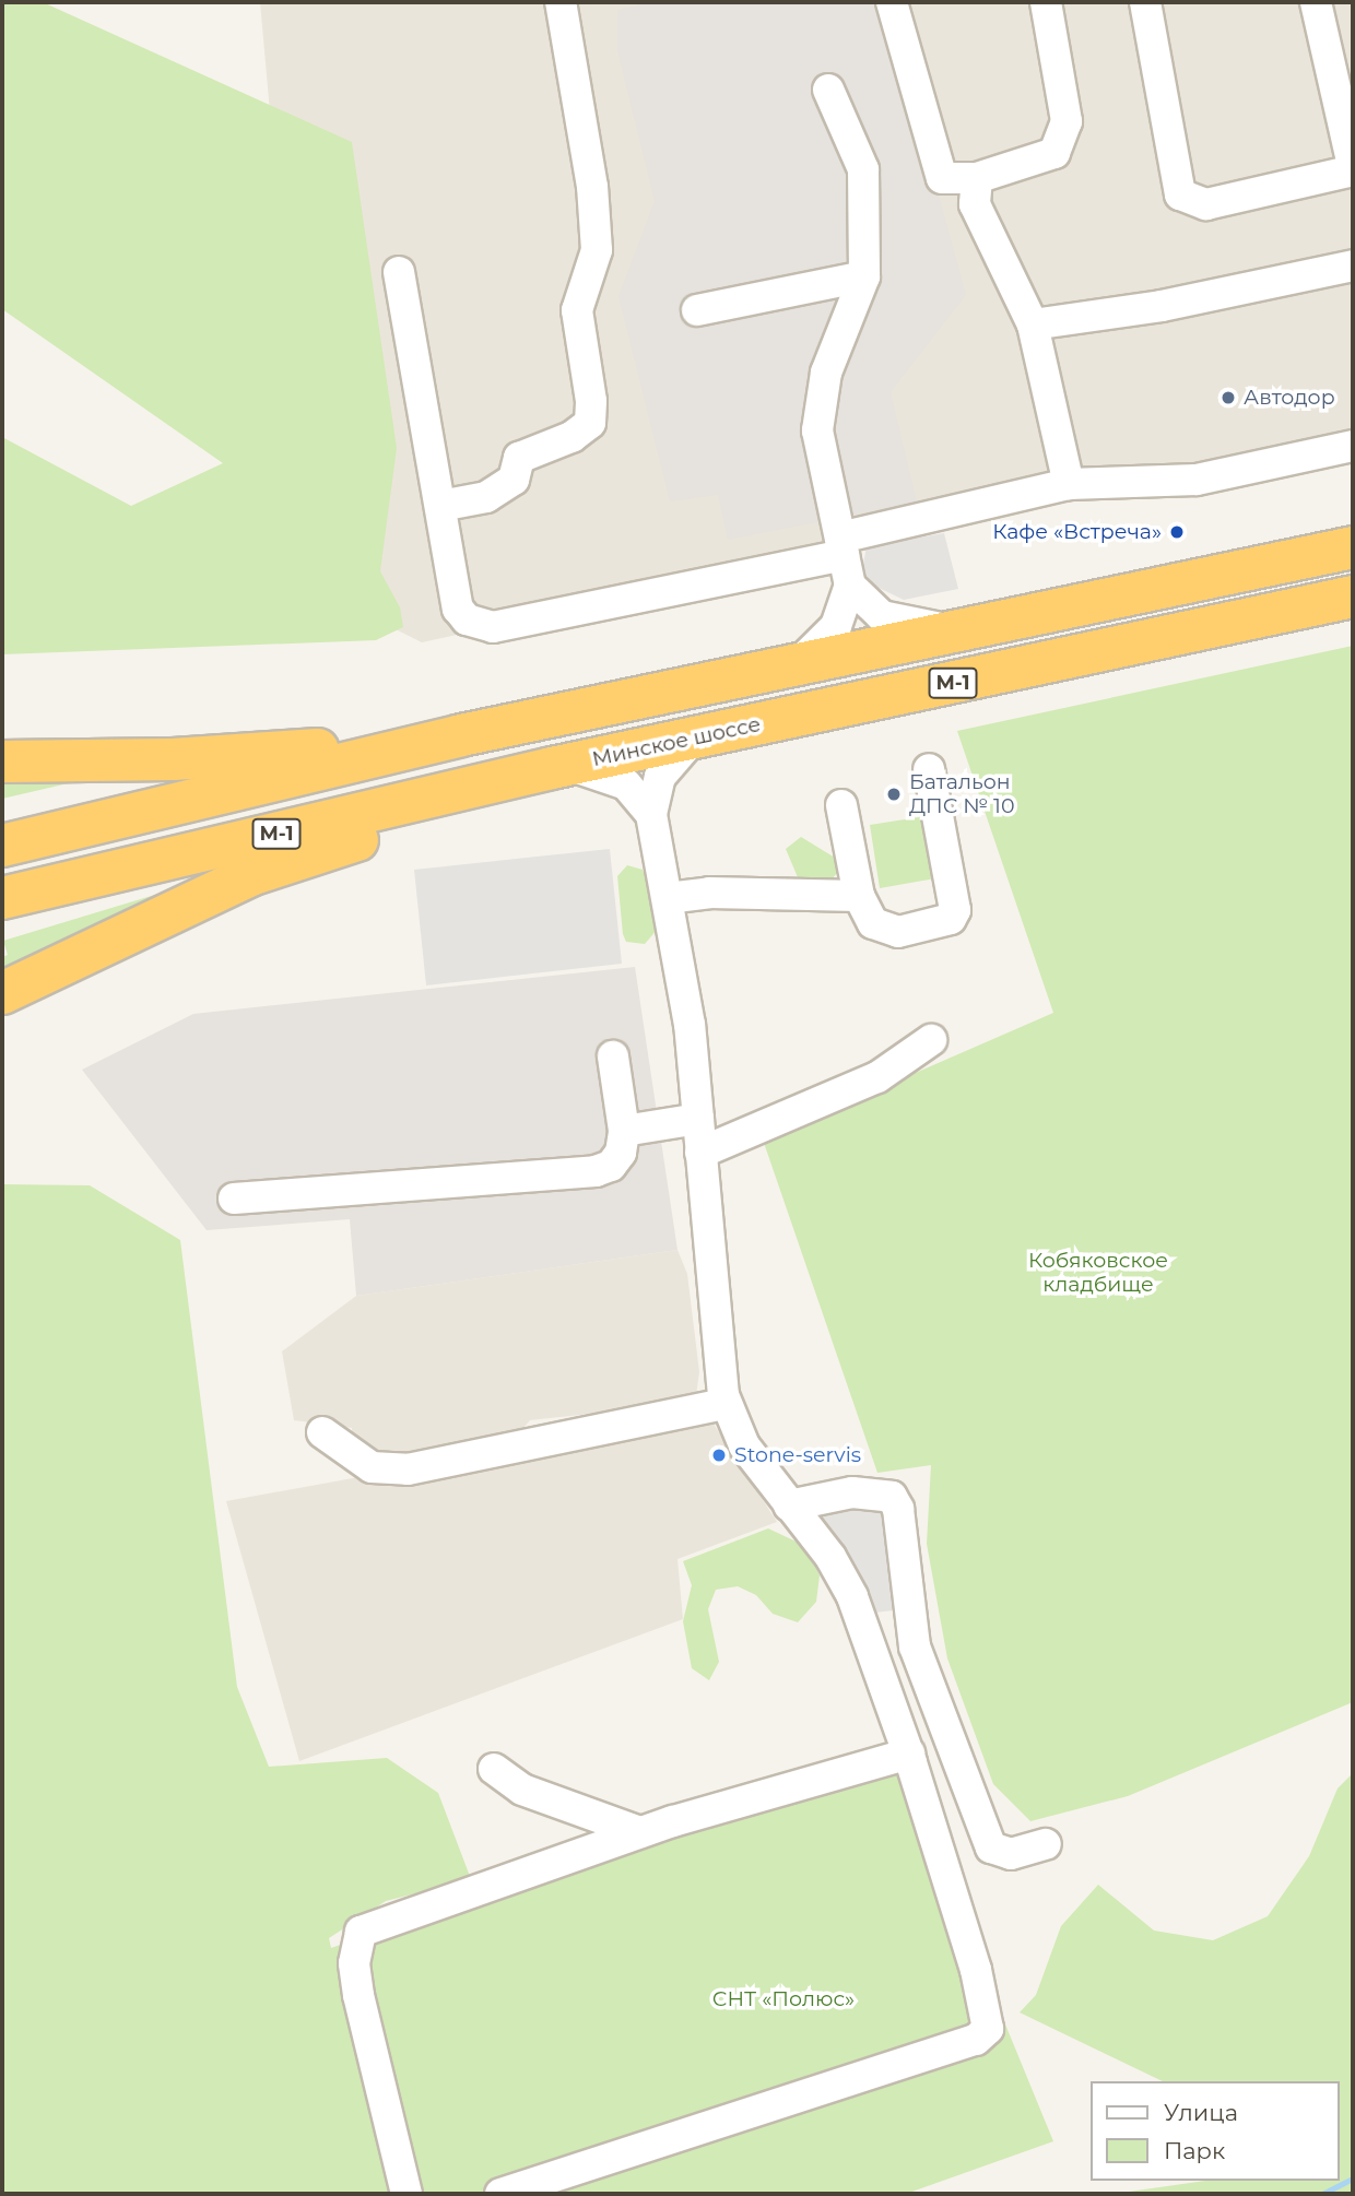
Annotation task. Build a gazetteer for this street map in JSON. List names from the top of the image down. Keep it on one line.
{"streets":{"highway":["М-1","Минское шоссе"]},"parks":["Кобяковское кладбище","СНТ «Полюс»"],"places":["Автодор","Кафе «Встреча»","Батальон ДПС № 10","Stone-servis"],"legend":["Улица","Парк"]}
